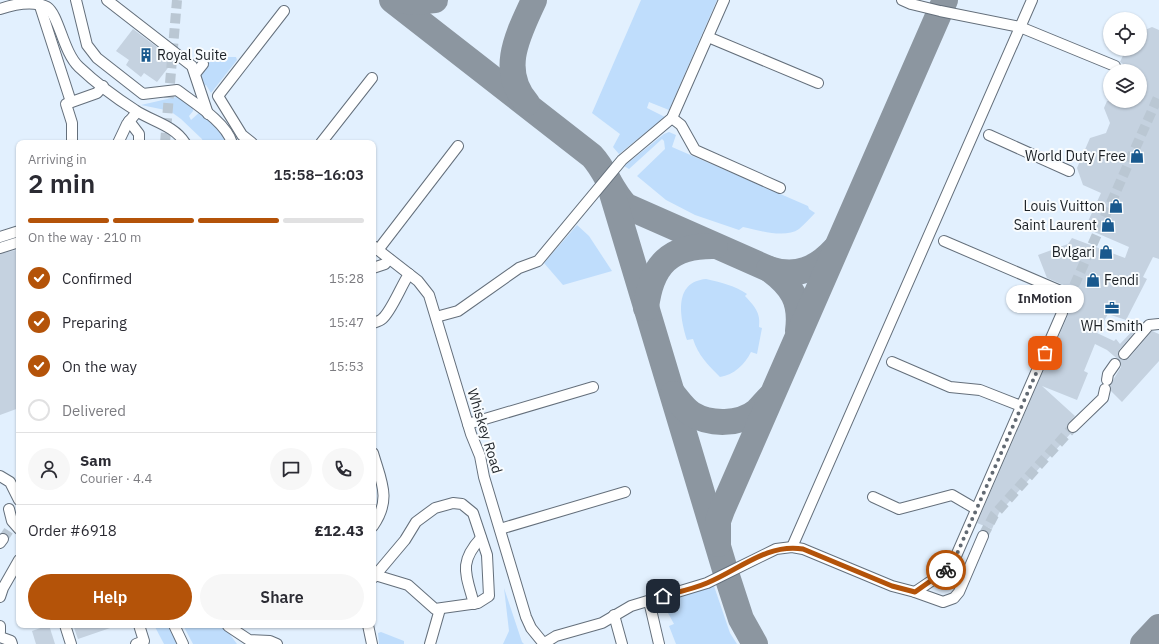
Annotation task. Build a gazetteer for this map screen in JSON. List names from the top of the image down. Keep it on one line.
{"streets":{"street":["Whiskey Road"]},"places":{"building":["Royal Suite"],"shop":["World Duty Free","Louis Vuitton","Saint Laurent","Bvlgari","Fendi"],"office":["WH Smith"],"other":["InMotion"]},"page":{"heading":["2 min","Arriving in","15:58–16:03"],"panel":["Sam","Courier · 4.4","Order #6918","£12.43"],"bar":"On the way · 210 m","list":[["Confirmed","15:28"],["Preparing","15:47"],["On the way","15:53"],"Delivered"],"bubble":"InMotion","buttons":["Help","Share"]}}
